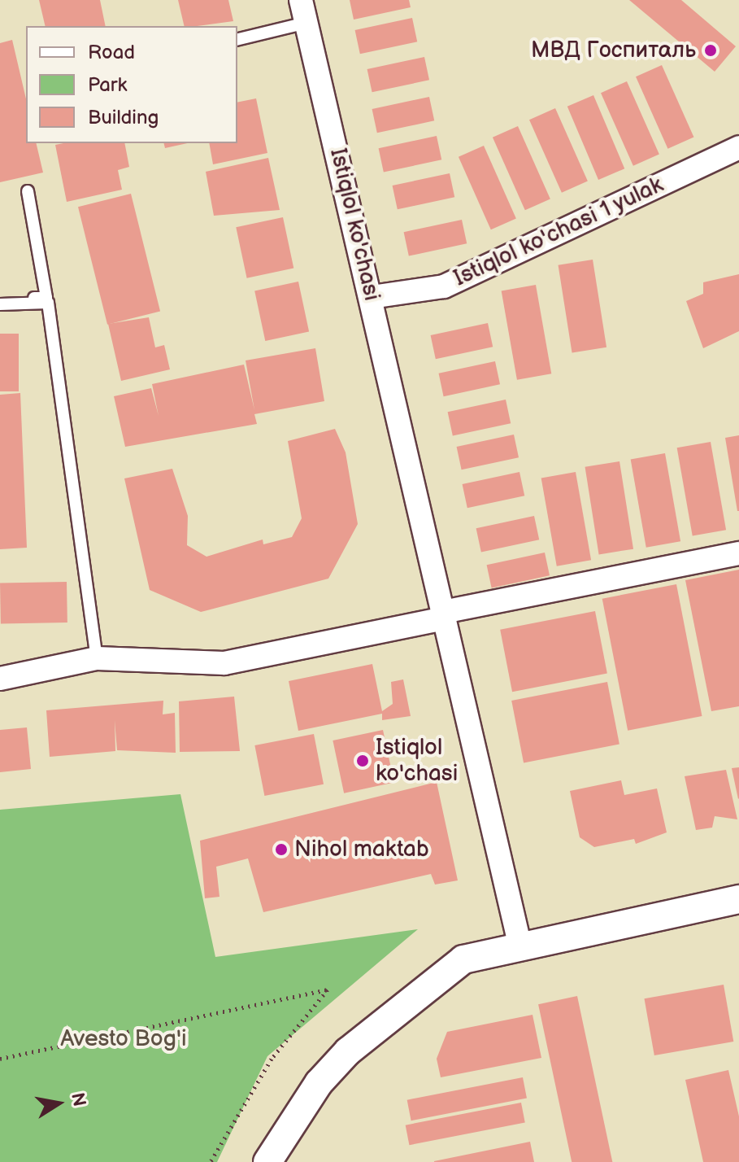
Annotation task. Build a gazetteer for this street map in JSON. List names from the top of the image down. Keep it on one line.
{"streets":{"street":["Istiqlol ko'chasi","Istiqlol ko'chasi 1 yulak"]},"crossings":[["Istiqlol ko'chasi","Istiqlol ko'chasi 1 yulak"]],"parks":["Avesto Bog'i"],"places":["МВД Госпиталь","Istiqlol ko'chasi","Nihol maktab"],"legend":["Road","Park","Building"],"north":"right"}
